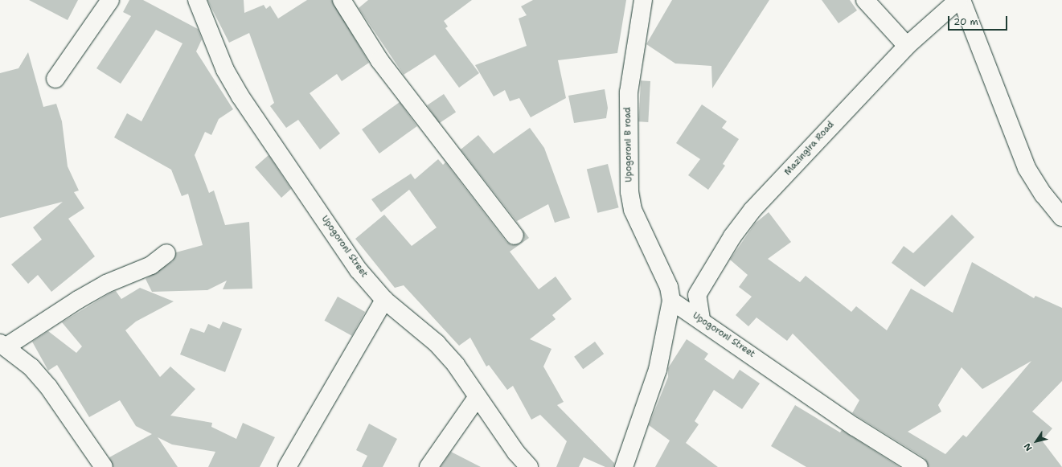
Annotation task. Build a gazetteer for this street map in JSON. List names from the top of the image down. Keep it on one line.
{"streets":{"street":["Upogoroni B road","Mazingira Road","Upogoroni Street"]},"crossings":[["Upogoroni B road","Upogoroni Street"],["Mazingira Road","Upogoroni Street"]],"scale_bar":"20 m","north":"bottom left"}
